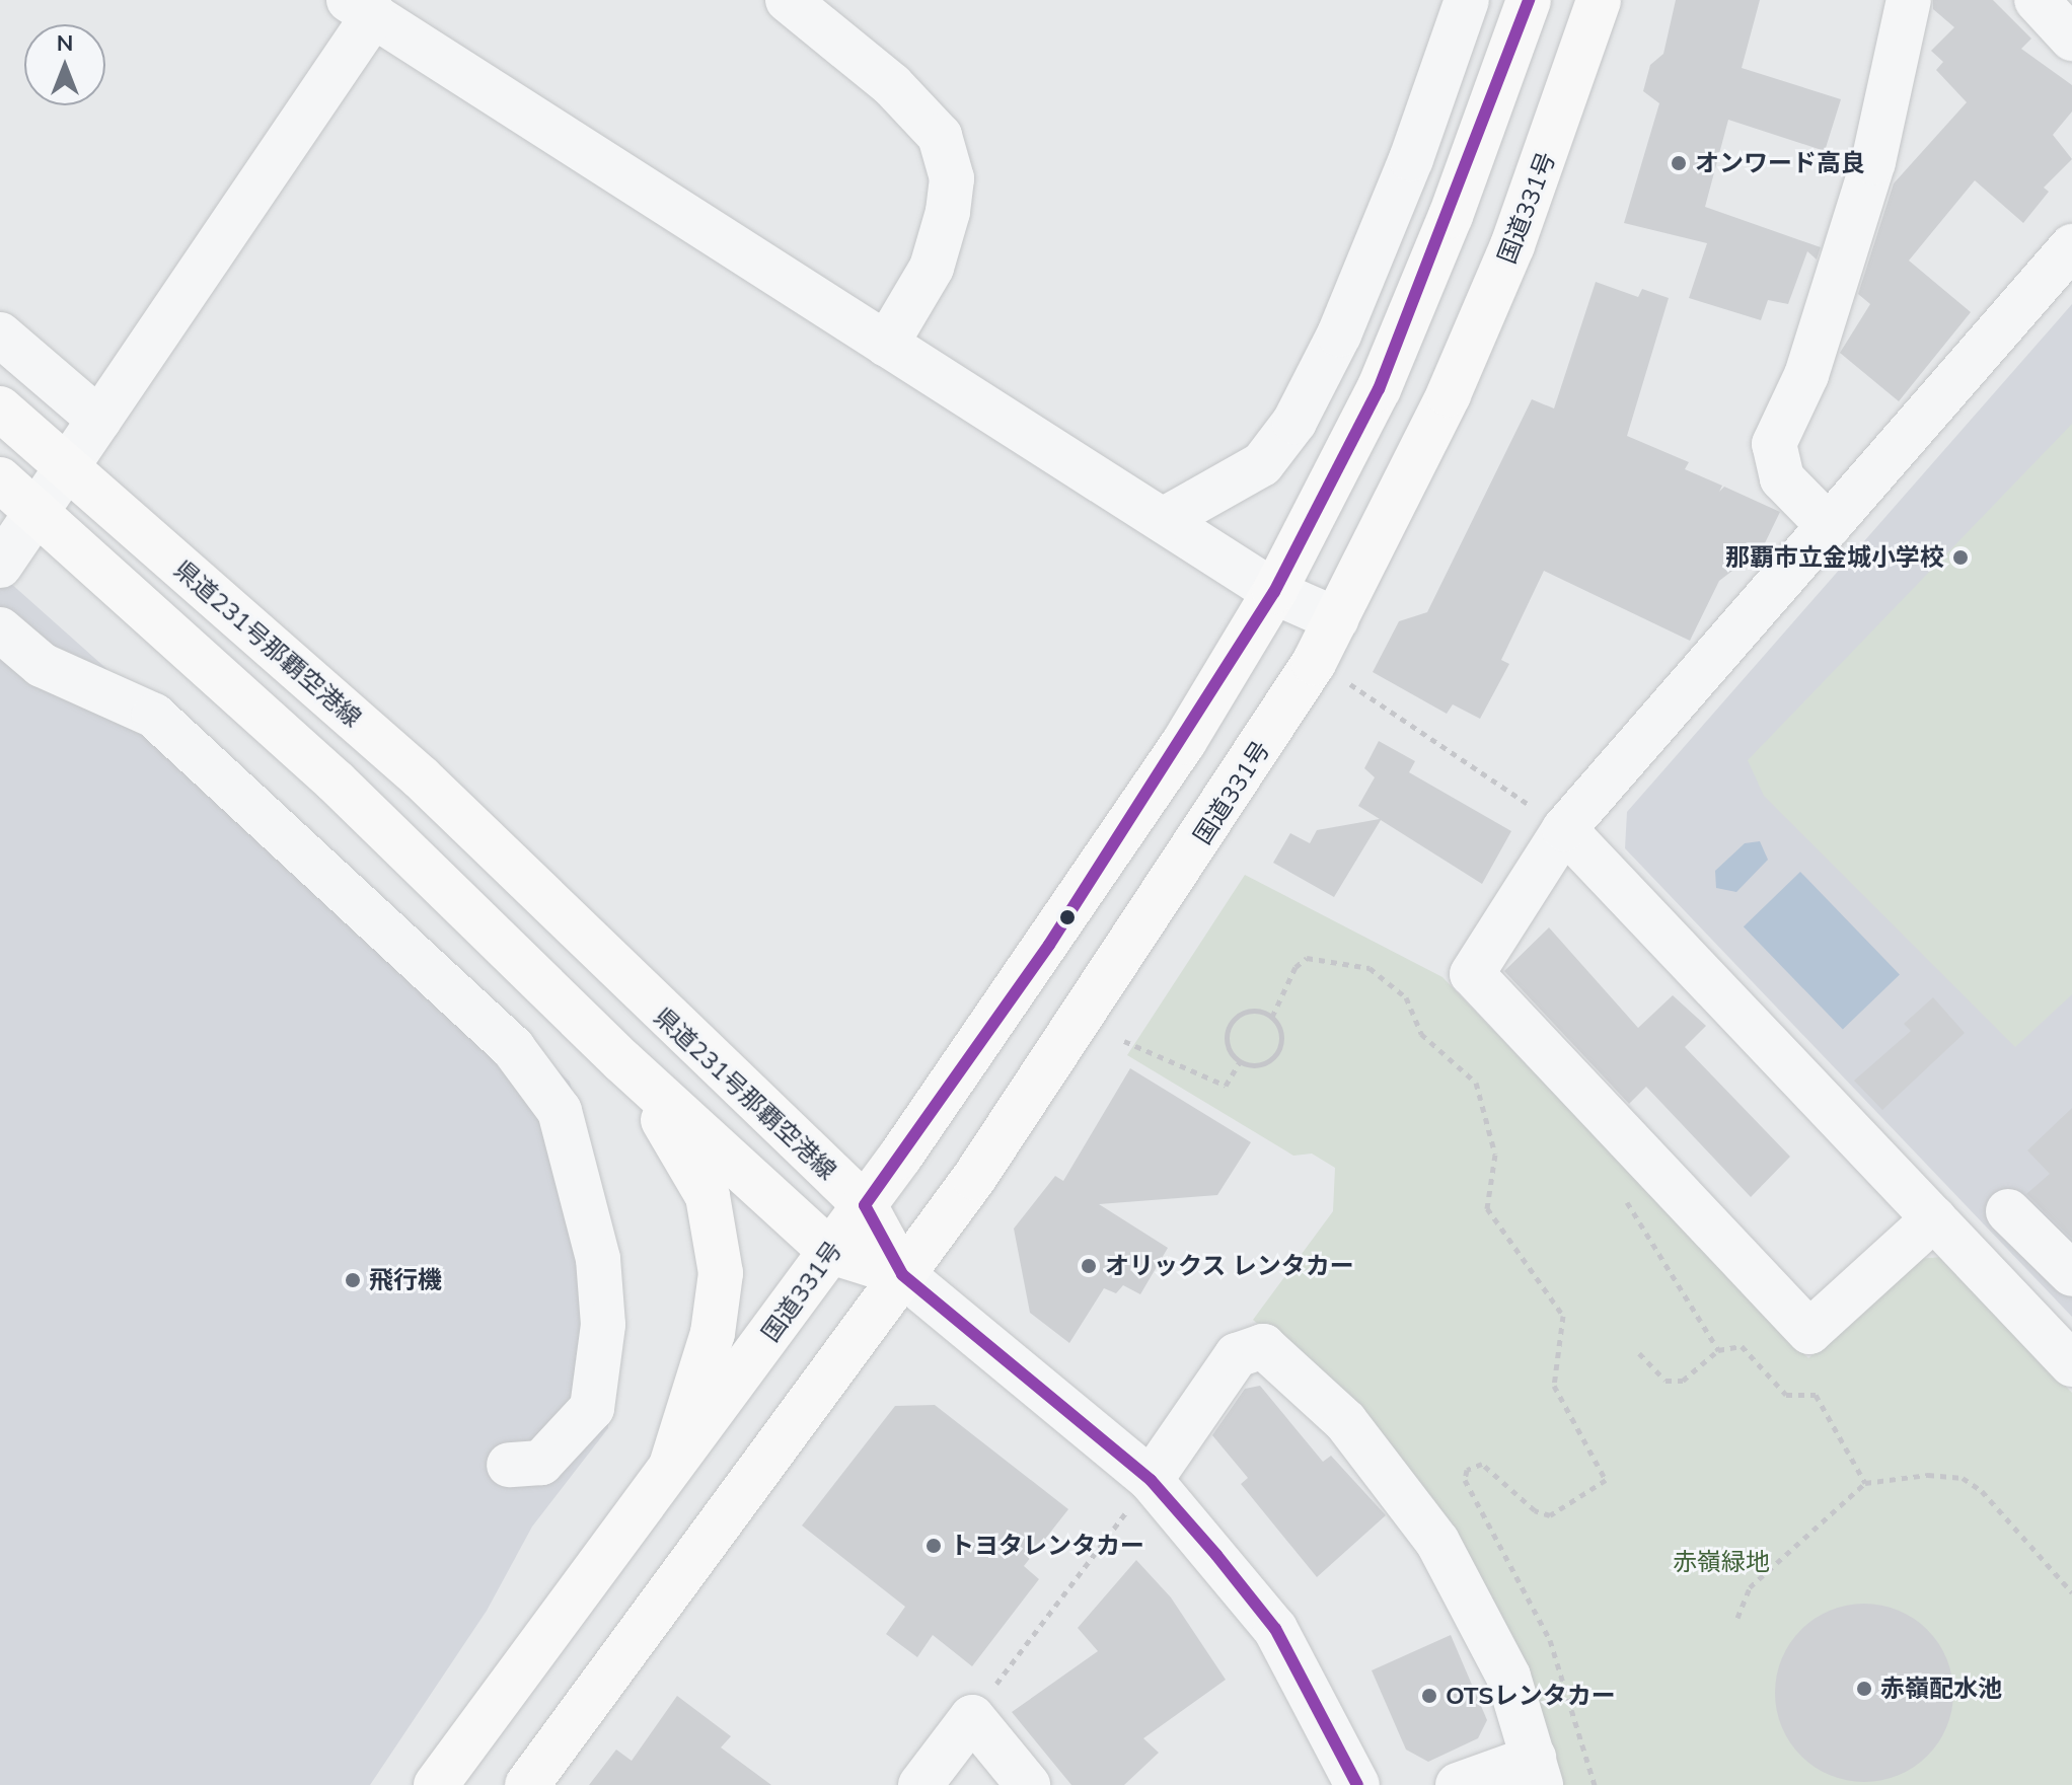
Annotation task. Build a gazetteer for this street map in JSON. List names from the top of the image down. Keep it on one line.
{"streets":{"main road":["国道331号","県道231号那覇空港線"]},"crossings":[["国道331号","県道231号那覇空港線"]],"parks":["赤嶺緑地"],"places":["オンワード高良","那覇市立金城小学校","オリックス レンタカー","飛行機","トヨタレンタカー","赤嶺配水池","OTSレンタカー"],"north":"top"}
